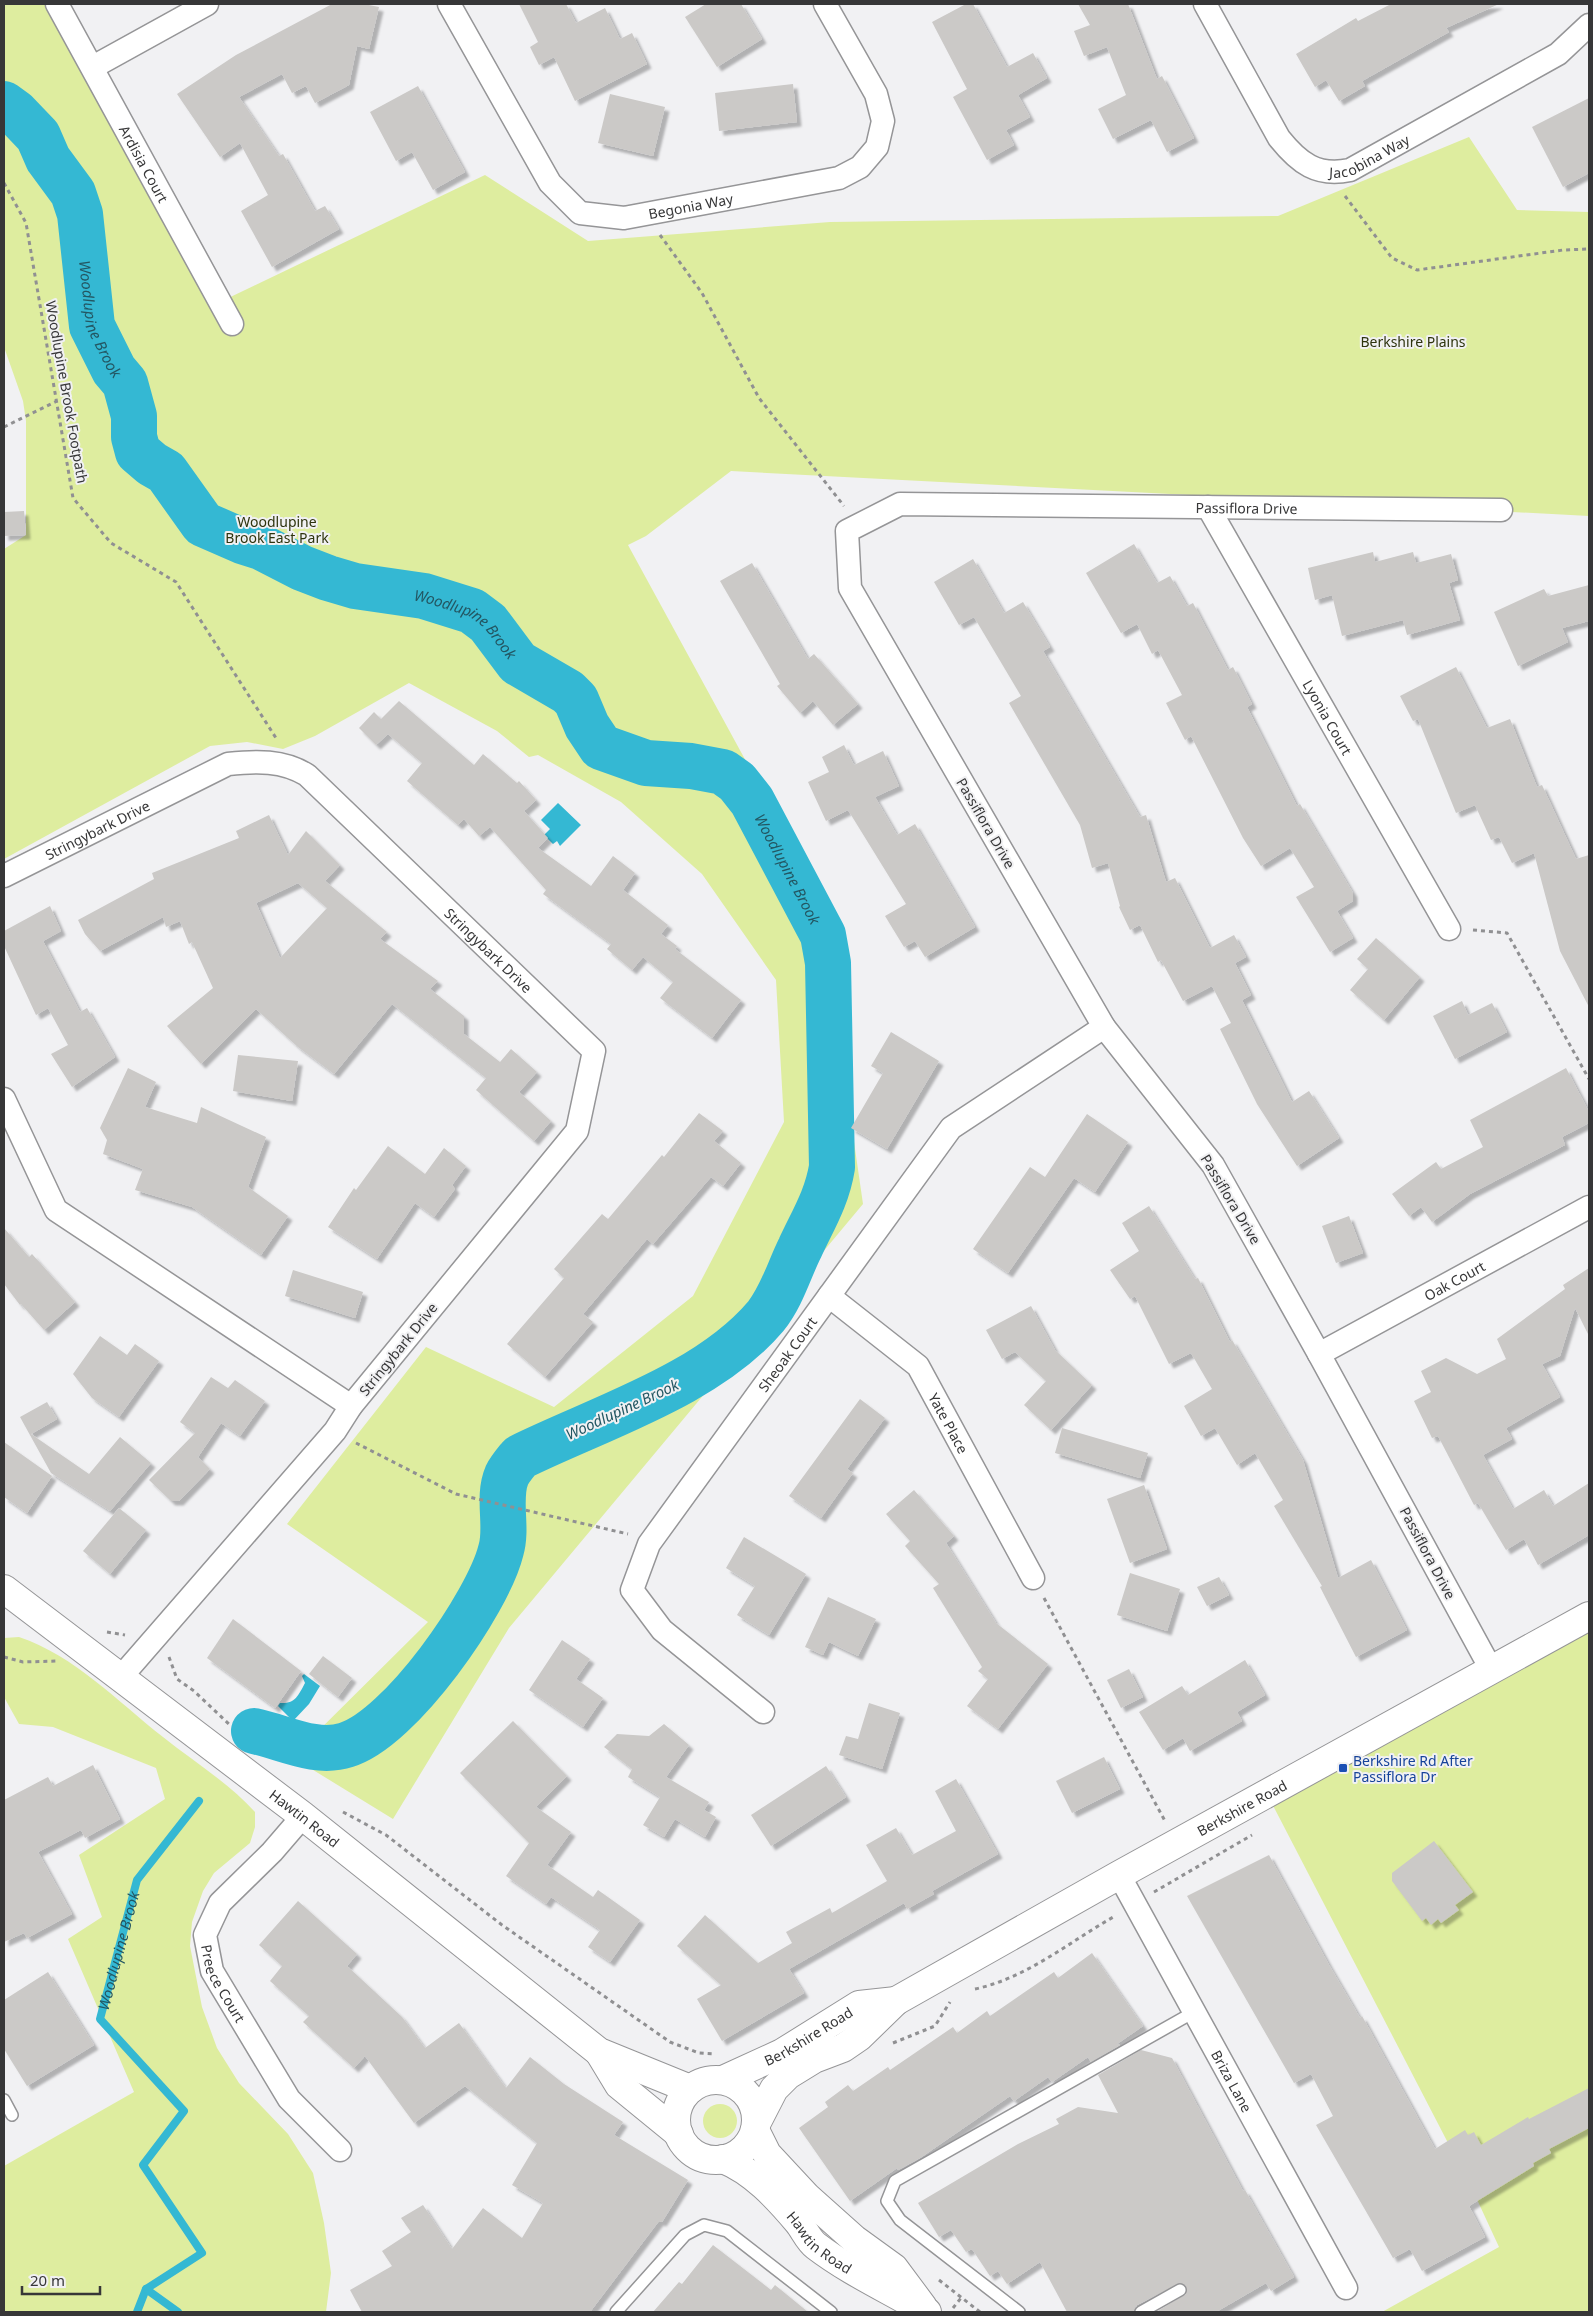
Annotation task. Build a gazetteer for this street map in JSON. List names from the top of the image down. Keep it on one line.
{"streets":{"main road":["Berkshire Road","Hawtin Road"],"street":["Jacobina Way","Ardisia Court","Begonia Way","Passiflora Drive","Lyonia Court","Stringybark Drive","Oak Court","Sheoak Court","Yate Place","Preece Court","Briza Lane"],"path":["Woodlupine Brook Footpath"]},"crossings":[["Woodlupine Brook Footpath","Stringybark Drive"],["Passiflora Drive","Lyonia Court"],["Passiflora Drive","Oak Court"],["Passiflora Drive","Sheoak Court"],["Passiflora Drive","Berkshire Road"],["Stringybark Drive","Hawtin Road"],["Sheoak Court","Yate Place"],["Berkshire Road","Hawtin Road"],["Berkshire Road","Briza Lane"],["Hawtin Road","Preece Court"]],"water":["Woodlupine Brook"],"parks":["Berkshire Plains","Woodlupine Brook East Park"],"places":{"transit":["Berkshire Rd After Passiflora Dr"]},"scale_bar":"20 m"}
